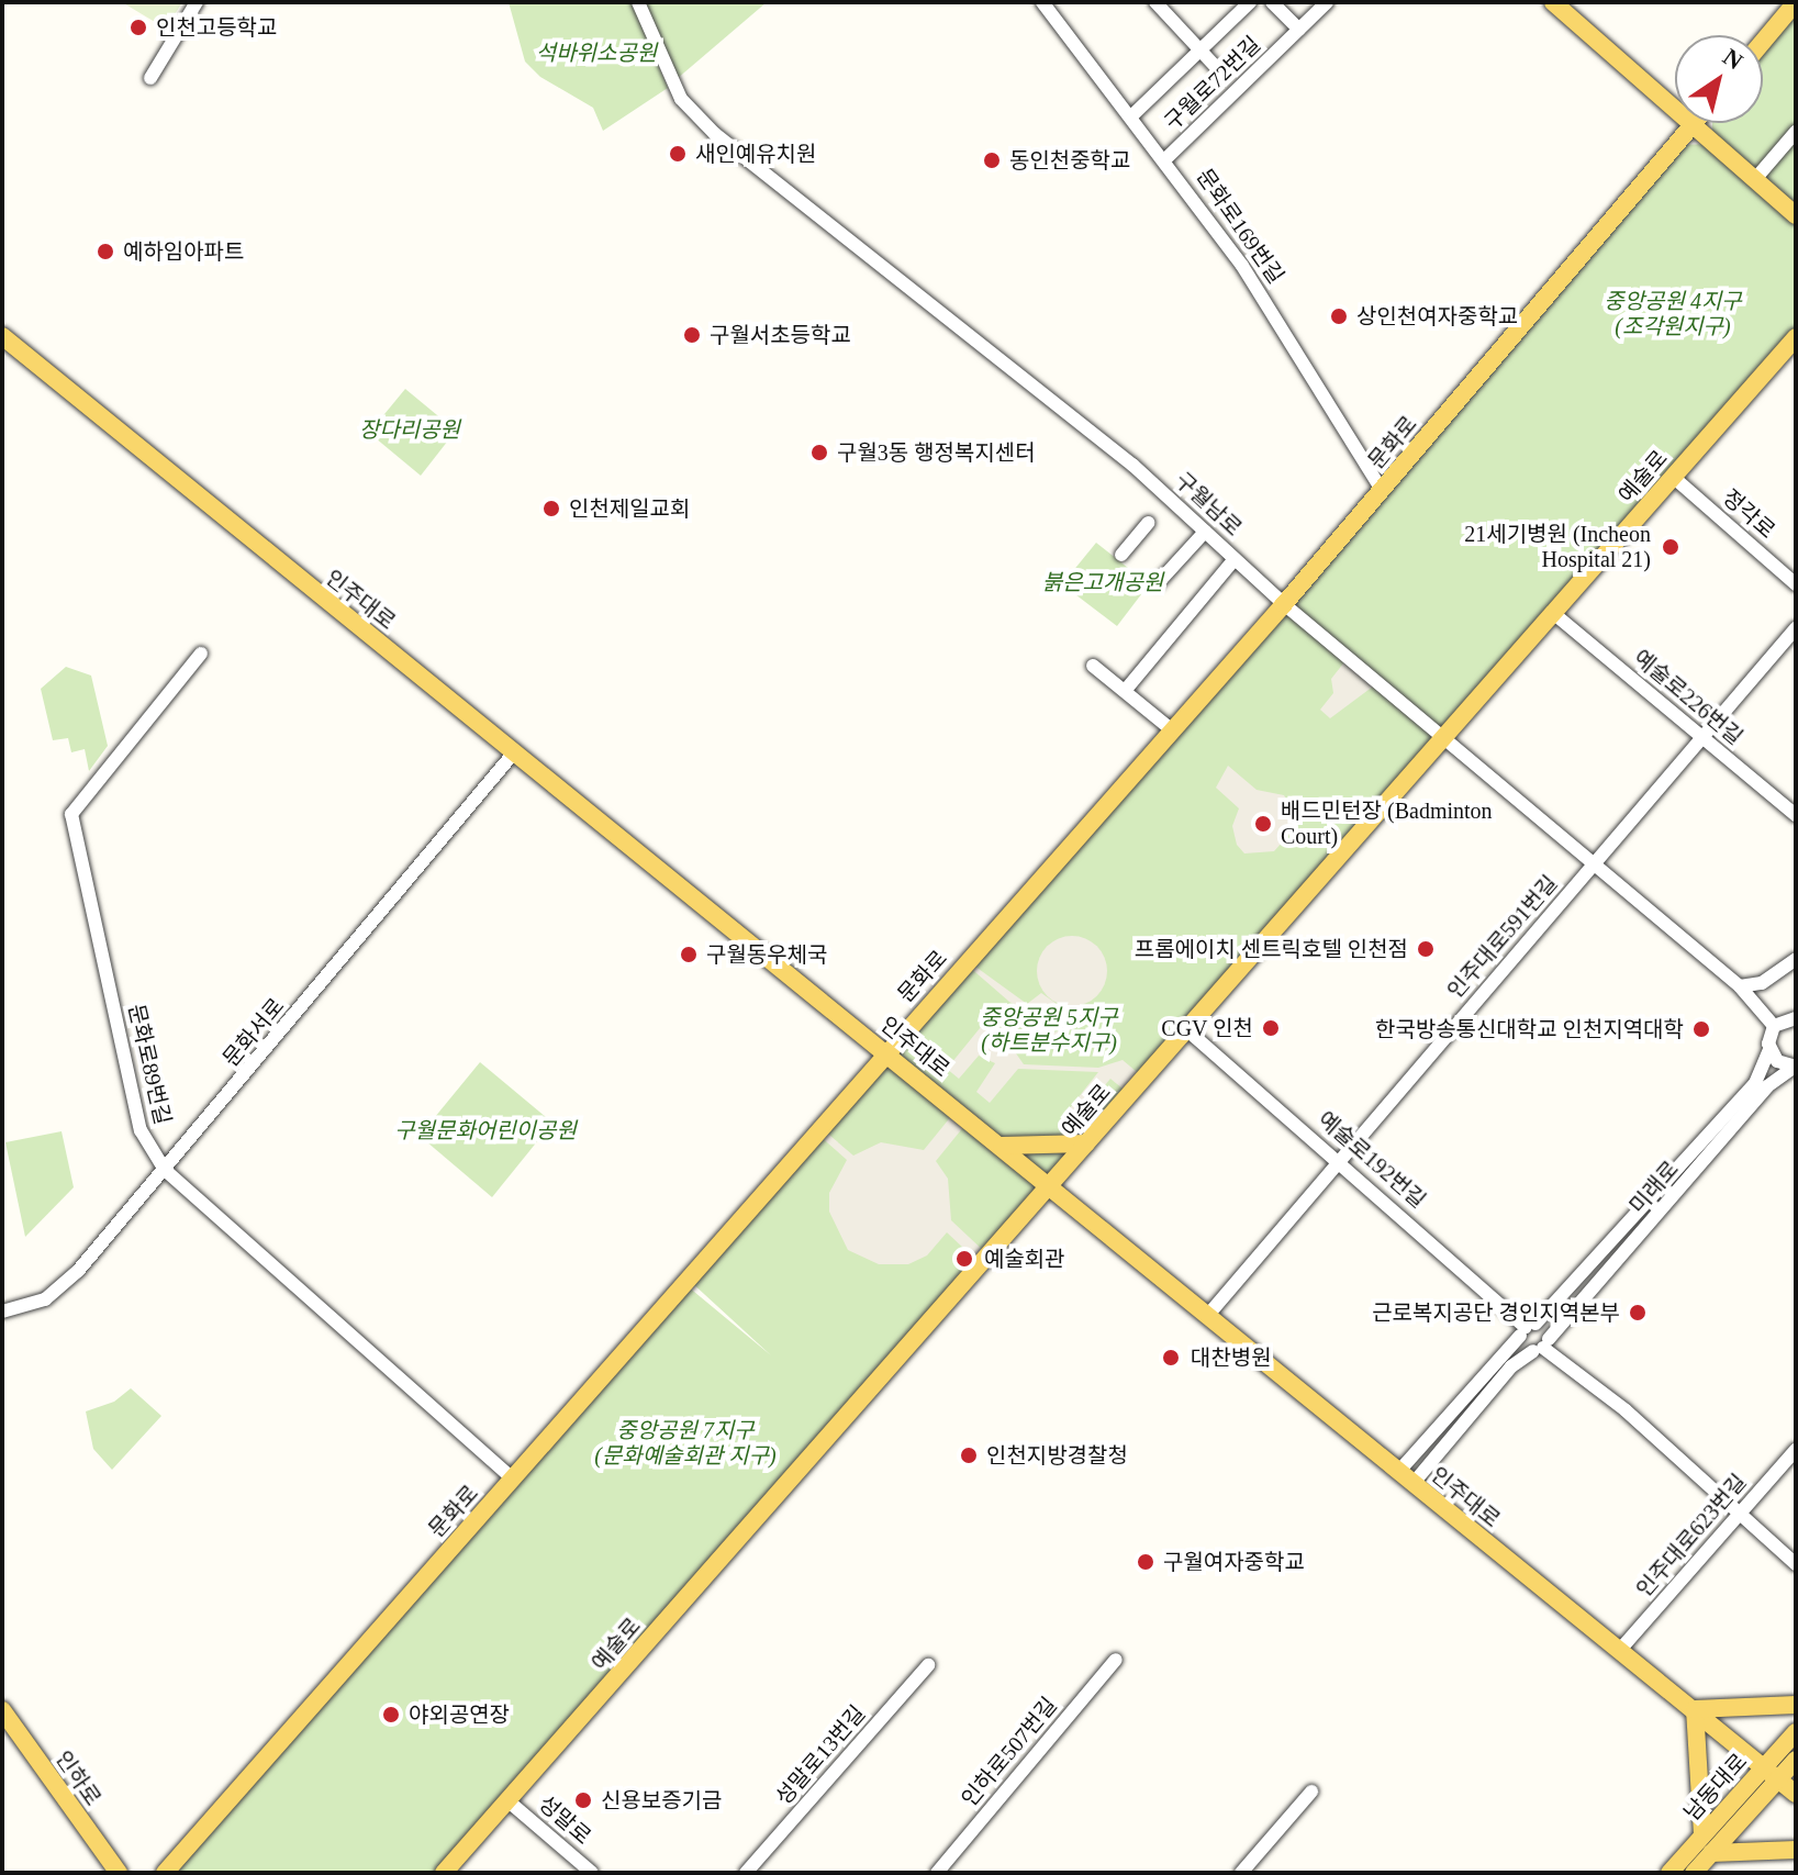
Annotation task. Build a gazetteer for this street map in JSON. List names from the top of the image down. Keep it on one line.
{"streets":{"main road":["문화로","예술로","인주대로","인하로","남동대로"],"street":["구월로72번길","문화로169번길","구월남로","정각로","예술로226번길","인주대로591번길","문화서로","문화로89번길","예술로192번길","미래로","인주대로623번길","인하로507번길","성말로13번길","성말로"]},"crossings":[["구월로72번길","문화로169번길"],["문화로169번길","문화로"],["문화로","구월남로"],["문화로","인주대로"],["문화로","문화로89번길"],["예술로","구월남로"],["예술로","정각로"],["예술로","인주대로"],["예술로","예술로226번길"],["예술로","예술로192번길"],["예술로","성말로"],["구월남로","인주대로591번길"],["구월남로","미래로"],["인주대로","인주대로591번길"],["인주대로","문화서로"],["인주대로","미래로"],["인주대로","인주대로623번길"],["인주대로","남동대로"],["예술로226번길","인주대로591번길"],["인주대로591번길","예술로192번길"],["문화서로","문화로89번길"],["예술로192번길","미래로"]],"parks":["석바위소공원","중앙공원 4지구 (조각원지구)","장다리공원","붉은고개공원","중앙공원 5지구 (하트분수지구)","구월문화어린이공원","중앙공원 7지구 (문화예술회관 지구)"],"places":["인천고등학교","새인예유치원","동인천중학교","예하임아파트","상인천여자중학교","구월서초등학교","구월3동 행정복지센터","인천제일교회","21세기병원 (Incheon Hospital 21)","배드민턴장 (Badminton Court)","프롬에이치 센트릭호텔 인천점","구월동우체국","CGV 인천","한국방송통신대학교 인천지역대학","예술회관","근로복지공단 경인지역본부","대찬병원","인천지방경찰청","구월여자중학교","야외공연장","신용보증기금"],"north":"top right"}
